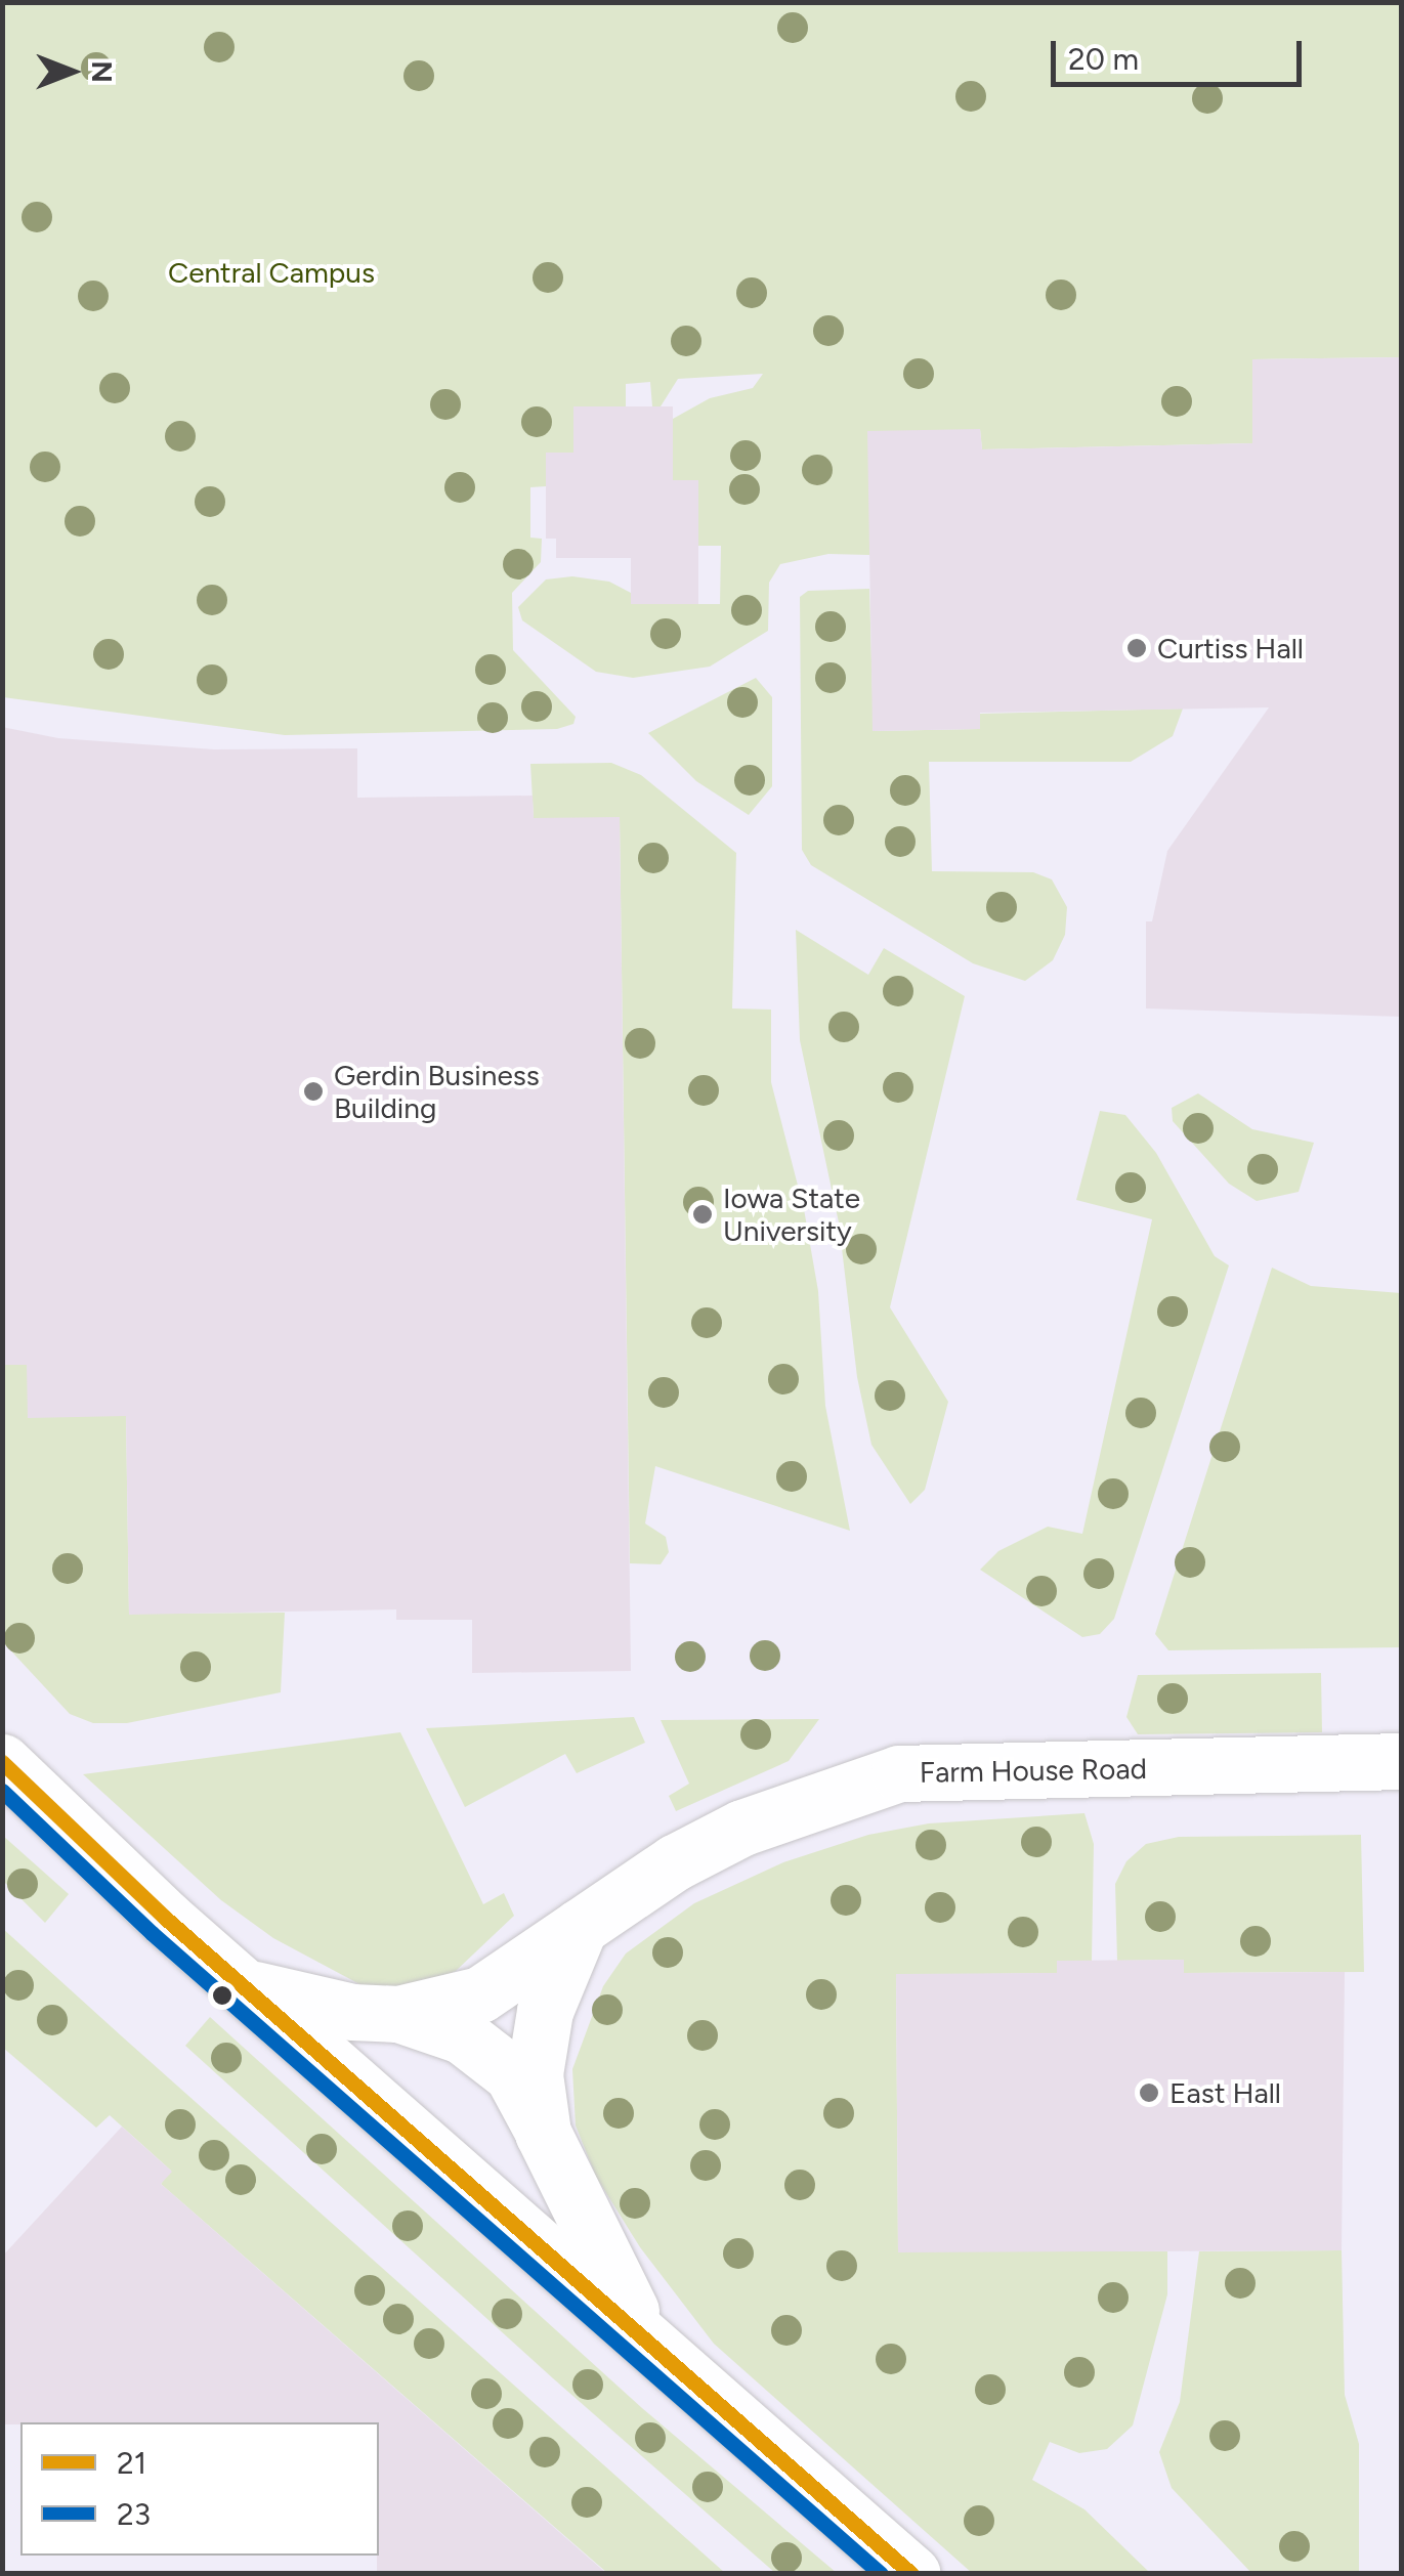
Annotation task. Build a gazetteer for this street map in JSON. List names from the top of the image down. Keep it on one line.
{"streets":{"street":["Farm House Road"]},"parks":["Central Campus"],"places":["Curtiss Hall","Gerdin Business Building","Iowa State University","East Hall"],"lines":["transit line 21","transit line 23"],"legend":["21","23"],"scale_bar":"20 m","north":"right"}
